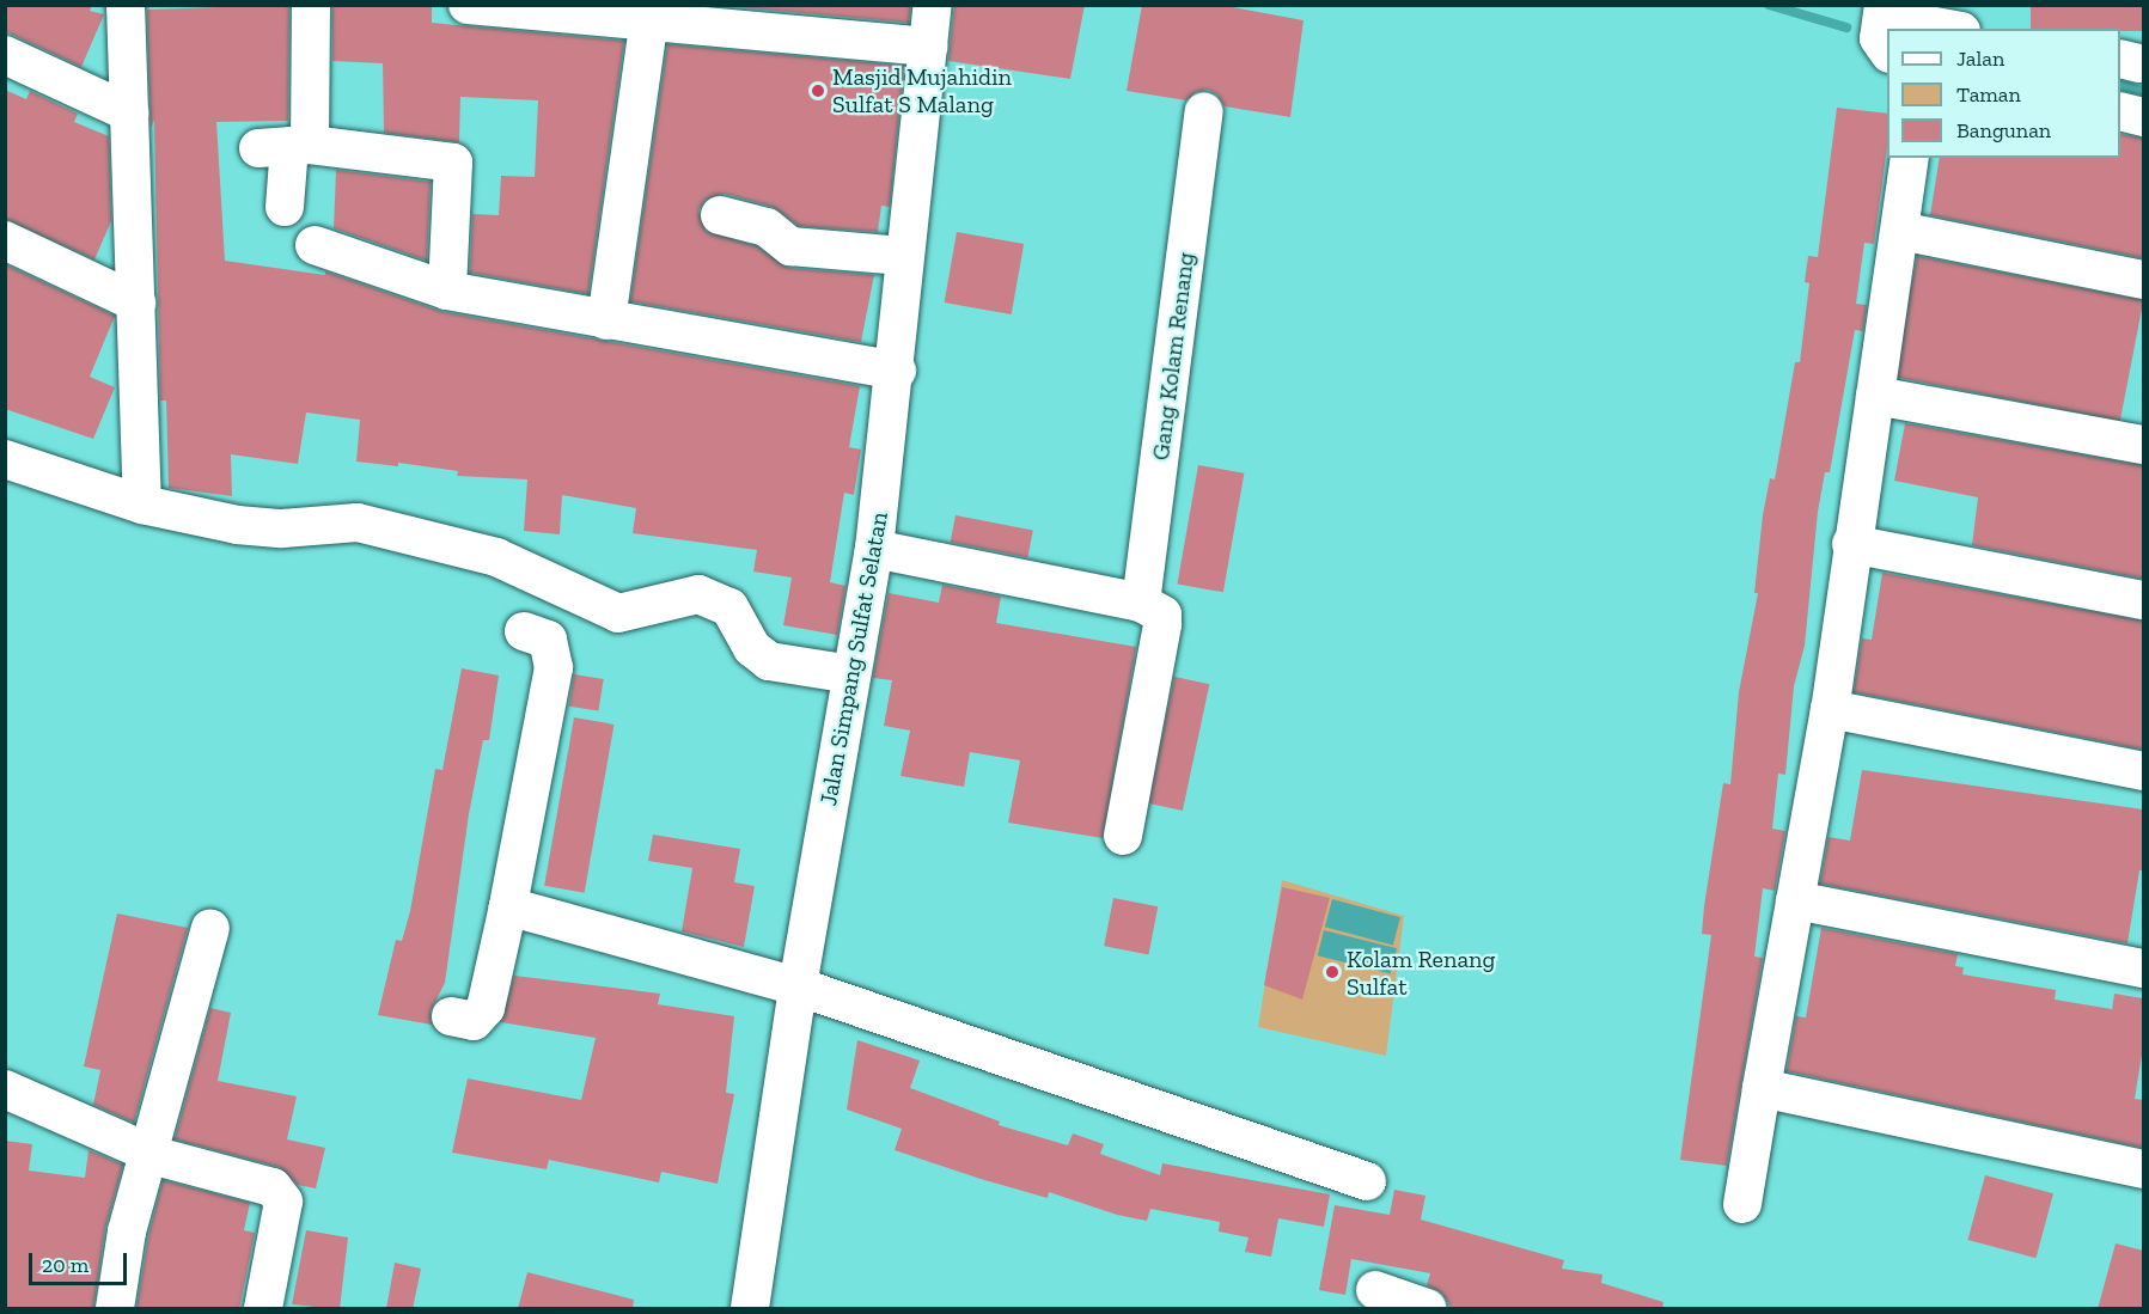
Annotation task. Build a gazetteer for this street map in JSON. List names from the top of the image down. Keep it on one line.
{"streets":{"street":["Gang Kolam Renang","Jalan Simpang Sulfat Selatan"]},"places":["Masjid Mujahidin Sulfat S Malang","Kolam Renang Sulfat"],"legend":["Jalan","Taman","Bangunan"],"scale_bar":"20 m"}
